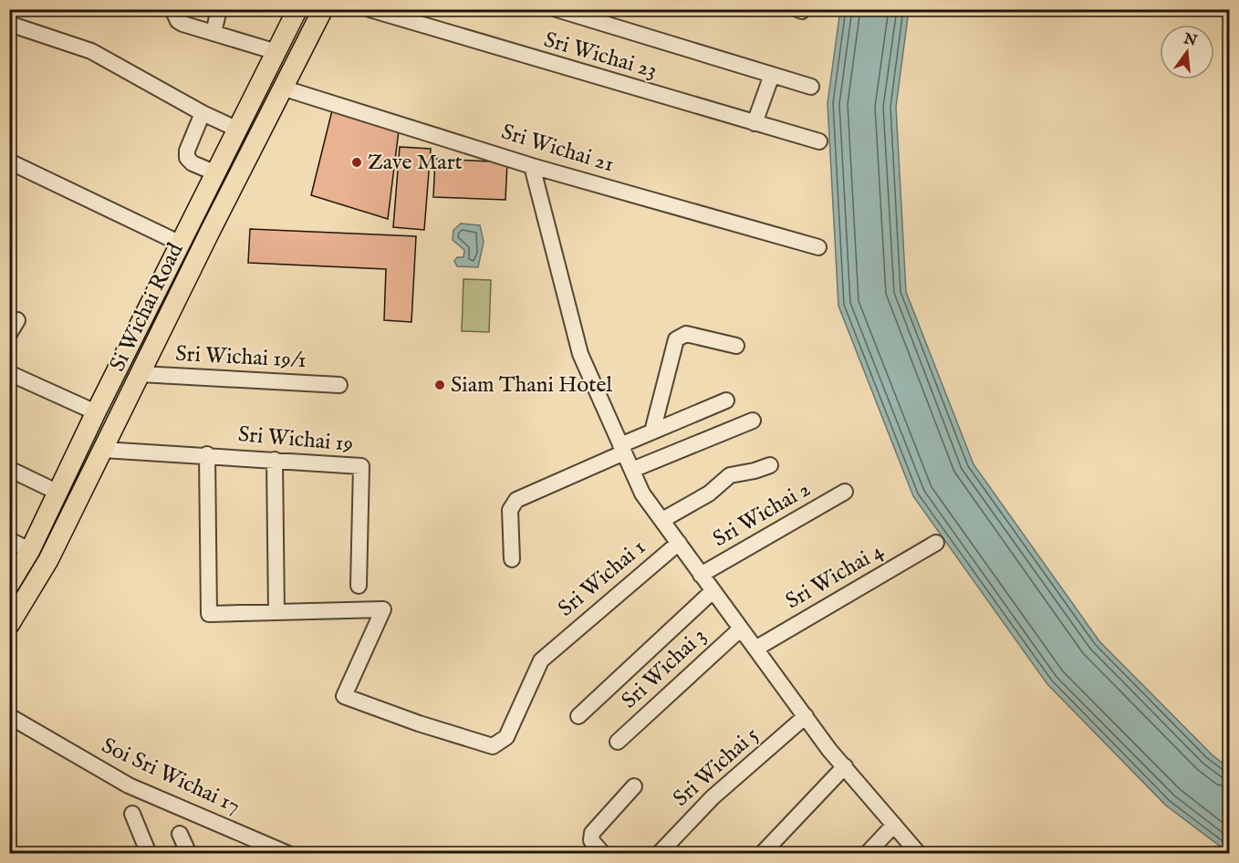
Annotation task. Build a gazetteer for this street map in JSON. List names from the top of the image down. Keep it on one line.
{"streets":{"main road":["Si Wichai Road"],"street":["Sri Wichai 23","Sri Wichai 21","Sri Wichai 19/1","Sri Wichai 19","Sri Wichai 2","Sri Wichai 4","Sri Wichai 1","Sri Wichai 3","Sri Wichai 5","Soi Sri Wichai 17"]},"crossings":[["Sri Wichai 21","Si Wichai Road"],["Si Wichai Road","Sri Wichai 19/1"],["Si Wichai Road","Sri Wichai 19"],["Sri Wichai 19","Sri Wichai 1"]],"places":["Zave Mart","Siam Thani Hotel"],"north":"top"}
